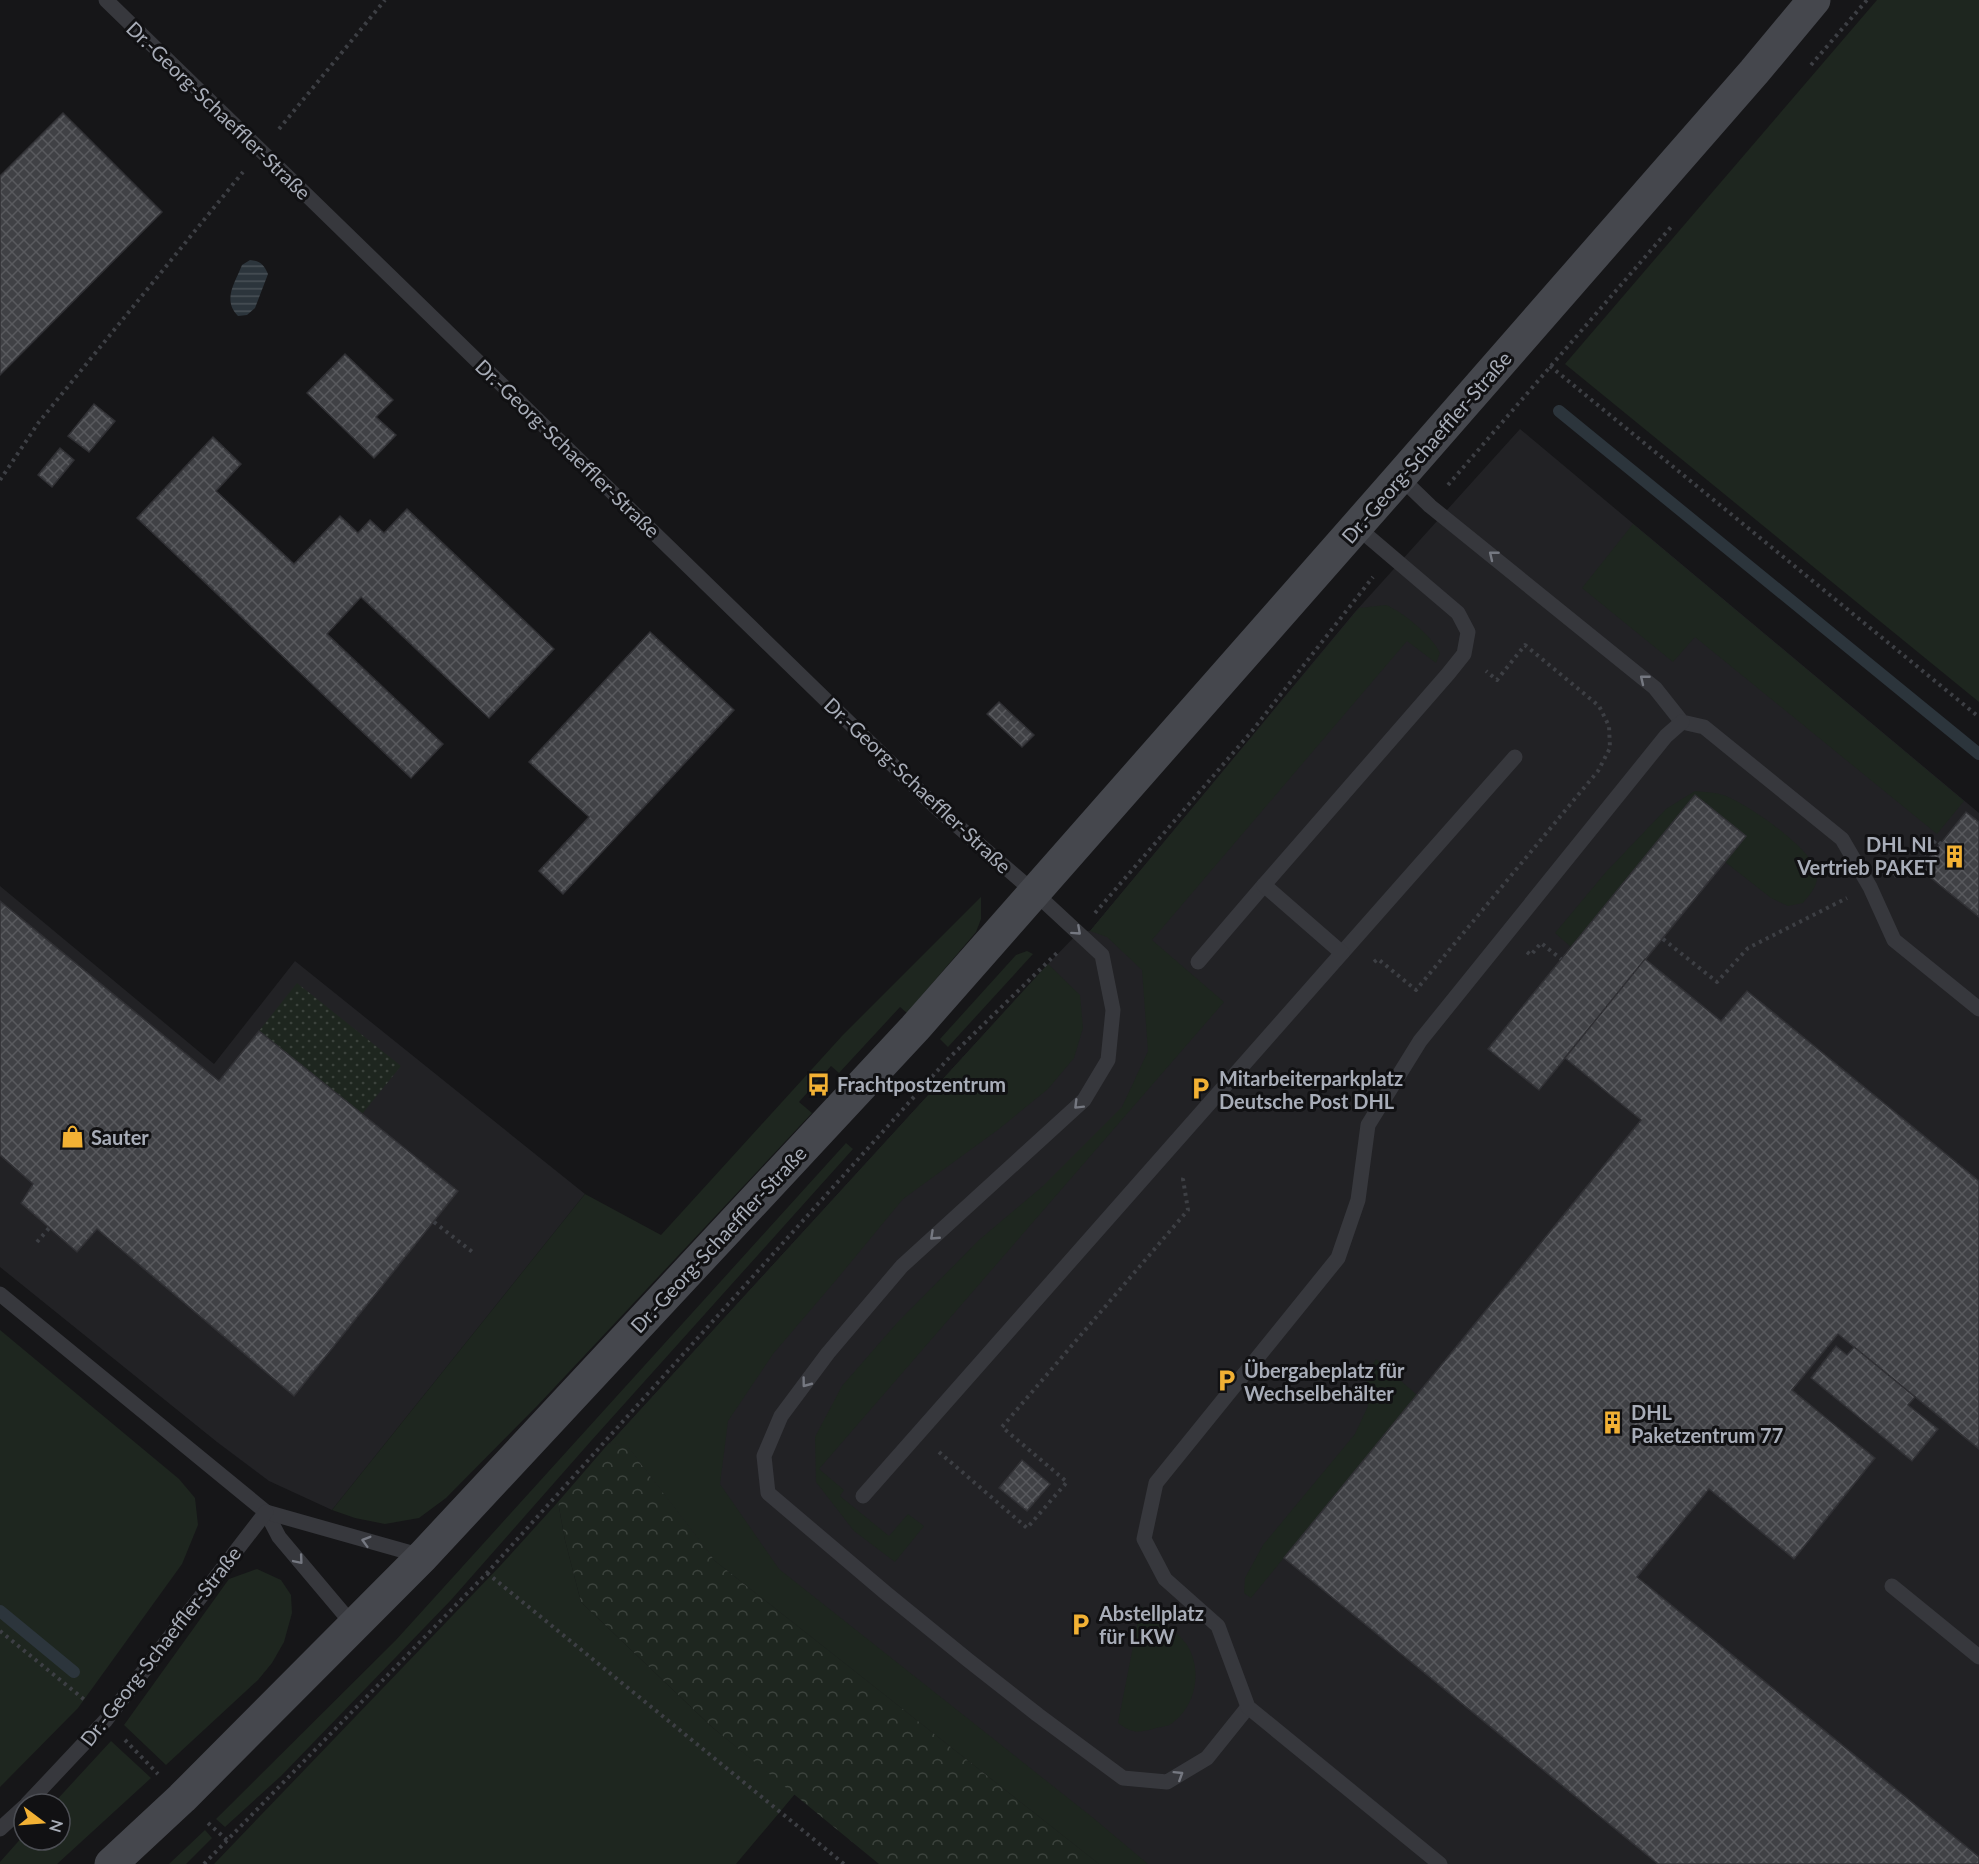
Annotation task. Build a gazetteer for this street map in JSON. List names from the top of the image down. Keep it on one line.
{"streets":{"main road":["Dr.-Georg-Schaeffler-Straße"]},"places":{"building":["DHL NL Vertrieb PAKET","DHL Paketzentrum 77"],"bus stop":["Frachtpostzentrum"],"parking":["Mitarbeiterparkplatz Deutsche Post DHL","Übergabeplatz für Wechselbehälter","Abstellplatz für LKW"],"shop":["Sauter"]},"north":"right"}
